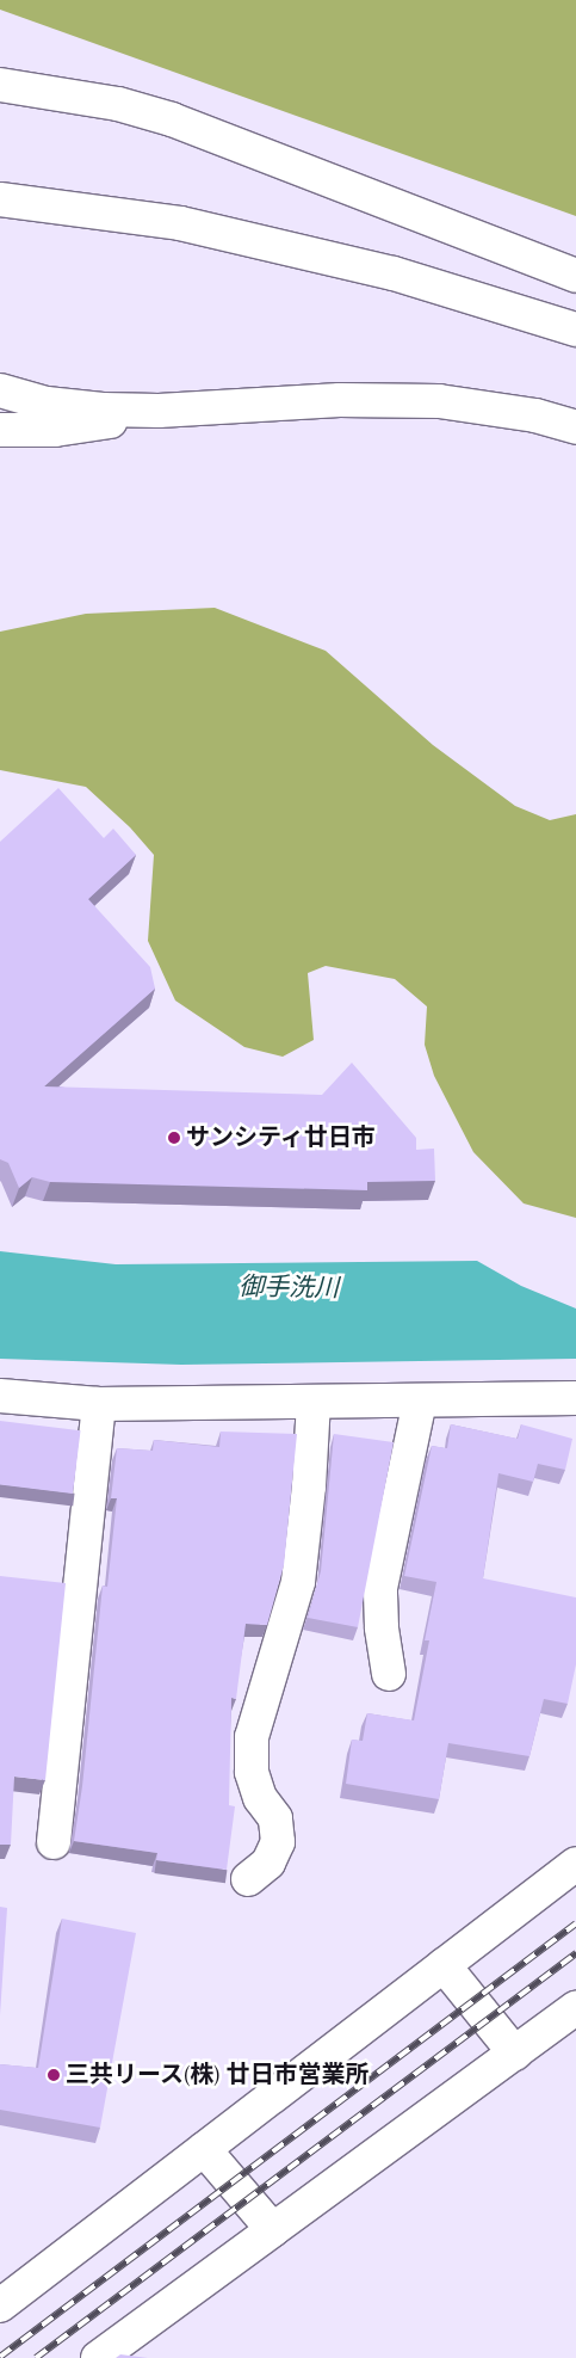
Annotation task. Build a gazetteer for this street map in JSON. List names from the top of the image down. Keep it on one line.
{"water":["御手洗川"],"places":["サンシティ廿日市","三共リース(株) 廿日市営業所"]}
